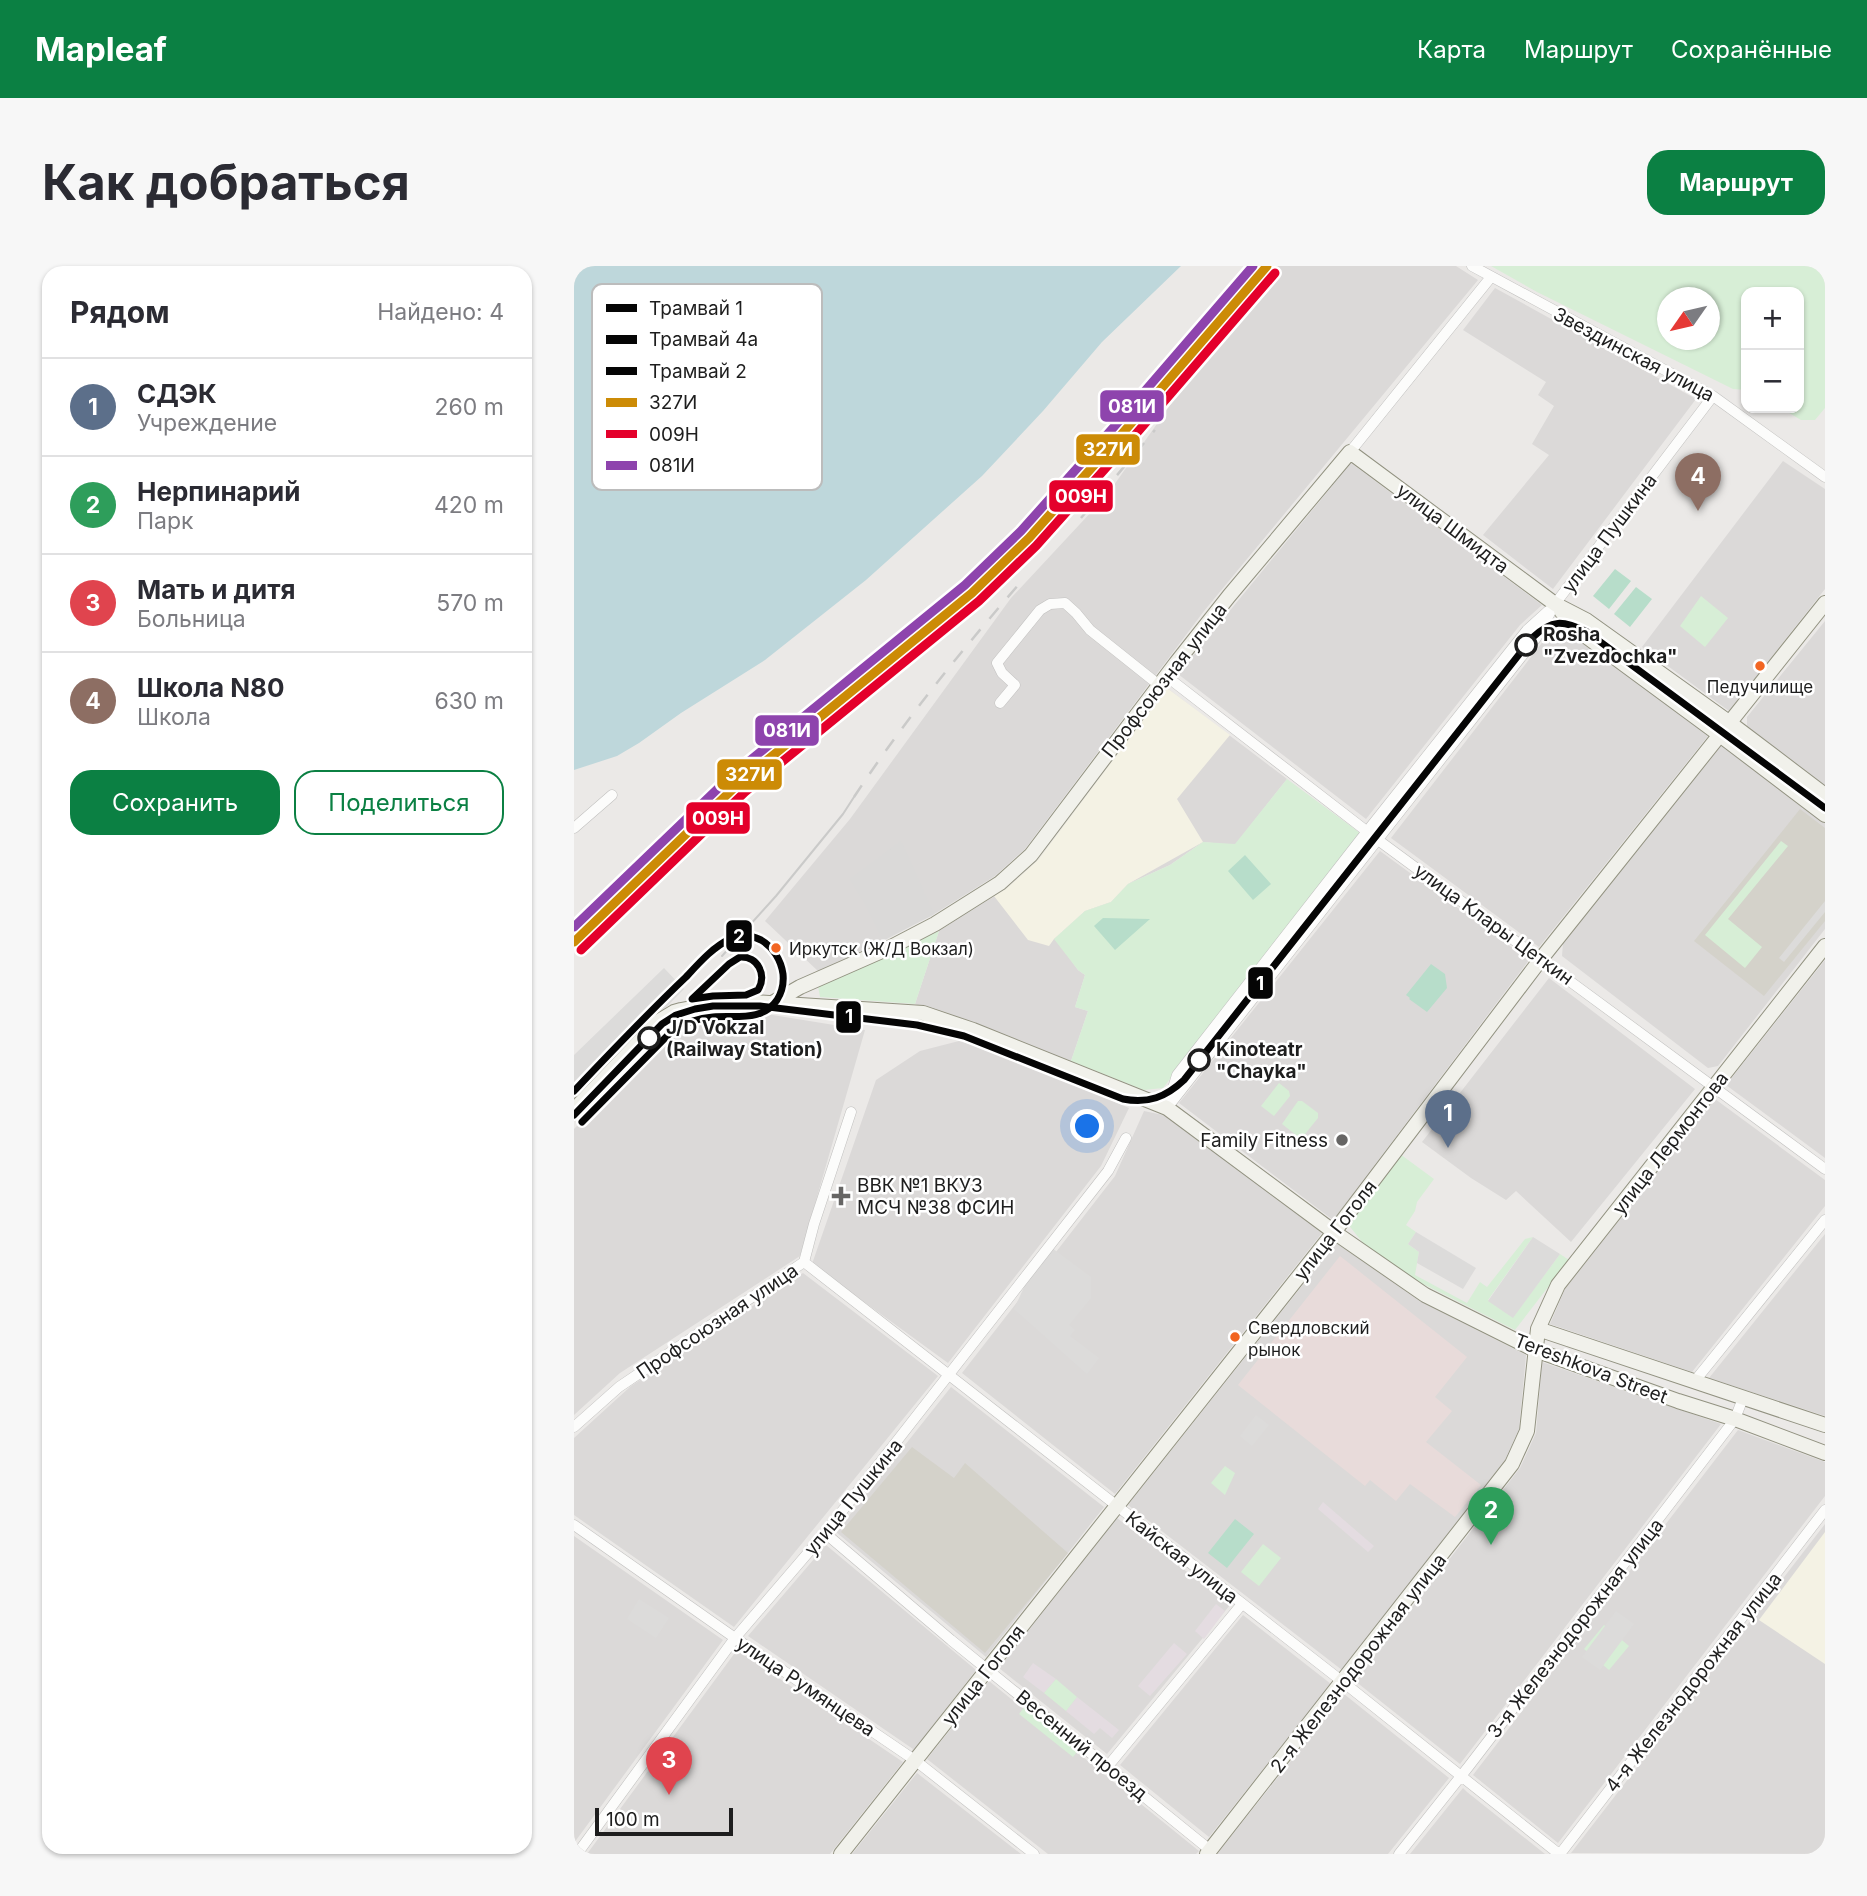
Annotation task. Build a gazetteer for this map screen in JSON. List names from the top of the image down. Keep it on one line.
{"streets":{"street":["Звездинская улица","улица Шмидта","улица Пушкина","Профсоюзная улица","улица Клары Цеткин","улица Лермонтова","улица Гоголя","Tereshkova Street","Кайская улица","3-я Железнодорожная улица","2-я Железнодорожная улица","4-я Железнодорожная улица","улица Румянцева","Весенний проезд"]},"crossings":[["Звездинская улица","улица Пушкина"],["Звездинская улица","Профсоюзная улица"],["улица Шмидта","улица Пушкина"],["улица Шмидта","Профсоюзная улица"],["улица Шмидта","улица Гоголя"],["улица Пушкина","улица Клары Цеткин"],["улица Пушкина","Tereshkova Street"],["улица Пушкина","Кайская улица"],["улица Пушкина","улица Румянцева"],["улица Пушкина","Весенний проезд"],["Профсоюзная улица","улица Клары Цеткин"],["Профсоюзная улица","Tereshkova Street"],["Профсоюзная улица","Кайская улица"],["улица Клары Цеткин","улица Лермонтова"],["улица Клары Цеткин","улица Гоголя"],["улица Лермонтова","Tereshkova Street"],["улица Лермонтова","2-я Железнодорожная улица"],["улица Гоголя","Tereshkova Street"],["улица Гоголя","Кайская улица"],["улица Гоголя","улица Румянцева"],["улица Гоголя","Весенний проезд"],["Tereshkova Street","3-я Железнодорожная улица"],["Tereshkova Street","2-я Железнодорожная улица"],["Кайская улица","3-я Железнодорожная улица"],["Кайская улица","2-я Железнодорожная улица"],["Кайская улица","4-я Железнодорожная улица"],["2-я Железнодорожная улица","Весенний проезд"]],"places":{"other":["Rosha \"Zvezdochka\"","Педучилище","Иркутск (Ж/Д Вокзал)","J/D Vokzal (Railway Station)","Kinoteatr \"Chayka\"","Family Fitness","Свердловский рынок"],"health":["ВВК №1 ВКУЗ МСЧ №38 ФСИН"]},"lines":["transit line 327И","transit line 081И","transit line 009Н","tram line 1","tram line 2","tram line 4a"],"legend":["Трамвай 1","Трамвай 4a","Трамвай 2","327И","009Н","081И"],"scale_bar":"100 m","north":"bottom left","page":{"header":"Mapleaf","nav":["Карта","Маршрут","Сохранённые"],"buttons":["Маршрут",["Сохранить","Поделиться"]],"title":"Как добраться","heading":["Рядом","Найдено: 4"],"map_buttons":["+","−"],"list":[{"mark":"1","name":"СДЭК","note":"Учреждение","value":"260 m"},{"mark":"2","name":"Нерпинарий","note":"Парк","value":"420 m"},{"mark":"3","name":"Мать и дитя","note":"Больница","value":"570 m"},{"mark":"4","name":"Школа N80","note":"Школа","value":"630 m"}],"pins":["4","1","2","3"],"scale":"100 m"}}
